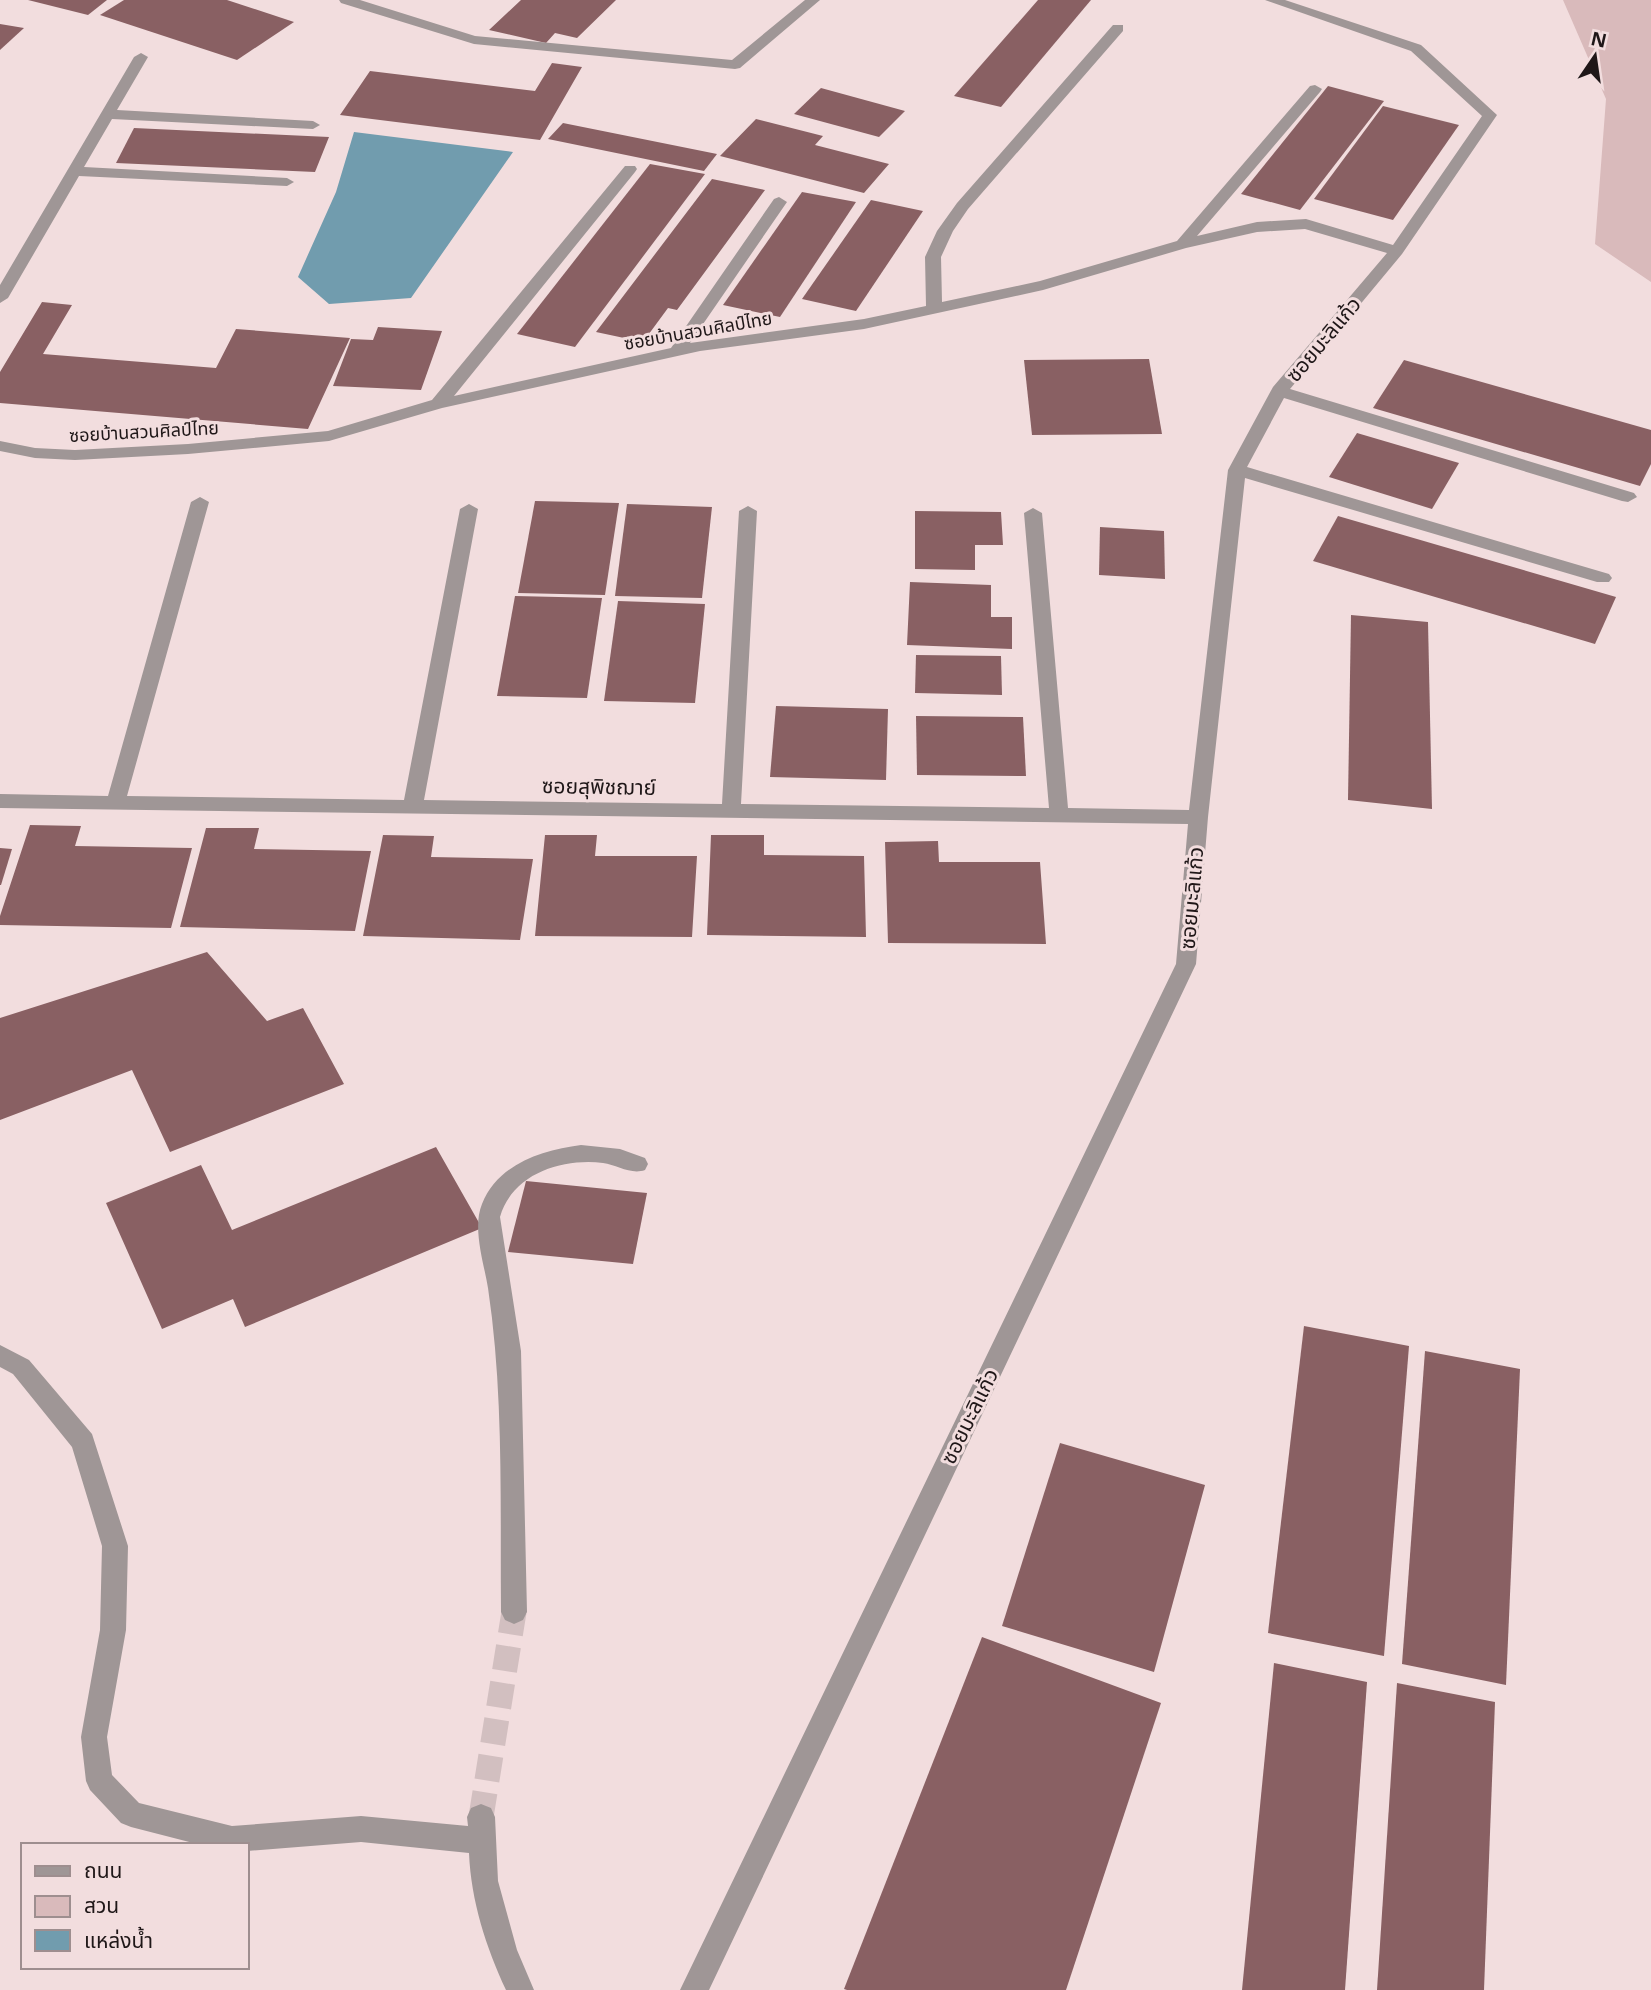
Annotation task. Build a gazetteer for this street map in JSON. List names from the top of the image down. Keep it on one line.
{"streets":{"street":["ซอยบ้านสวนศิลป์ไทย","ซอยมะลิแก้ว","ซอยสุพิชฌาย์"]},"crossings":[["ซอยบ้านสวนศิลป์ไทย","ซอยมะลิแก้ว"],["ซอยมะลิแก้ว","ซอยสุพิชฌาย์"]],"legend":["ถนน","สวน","แหล่งน้ำ"],"north":"top"}
